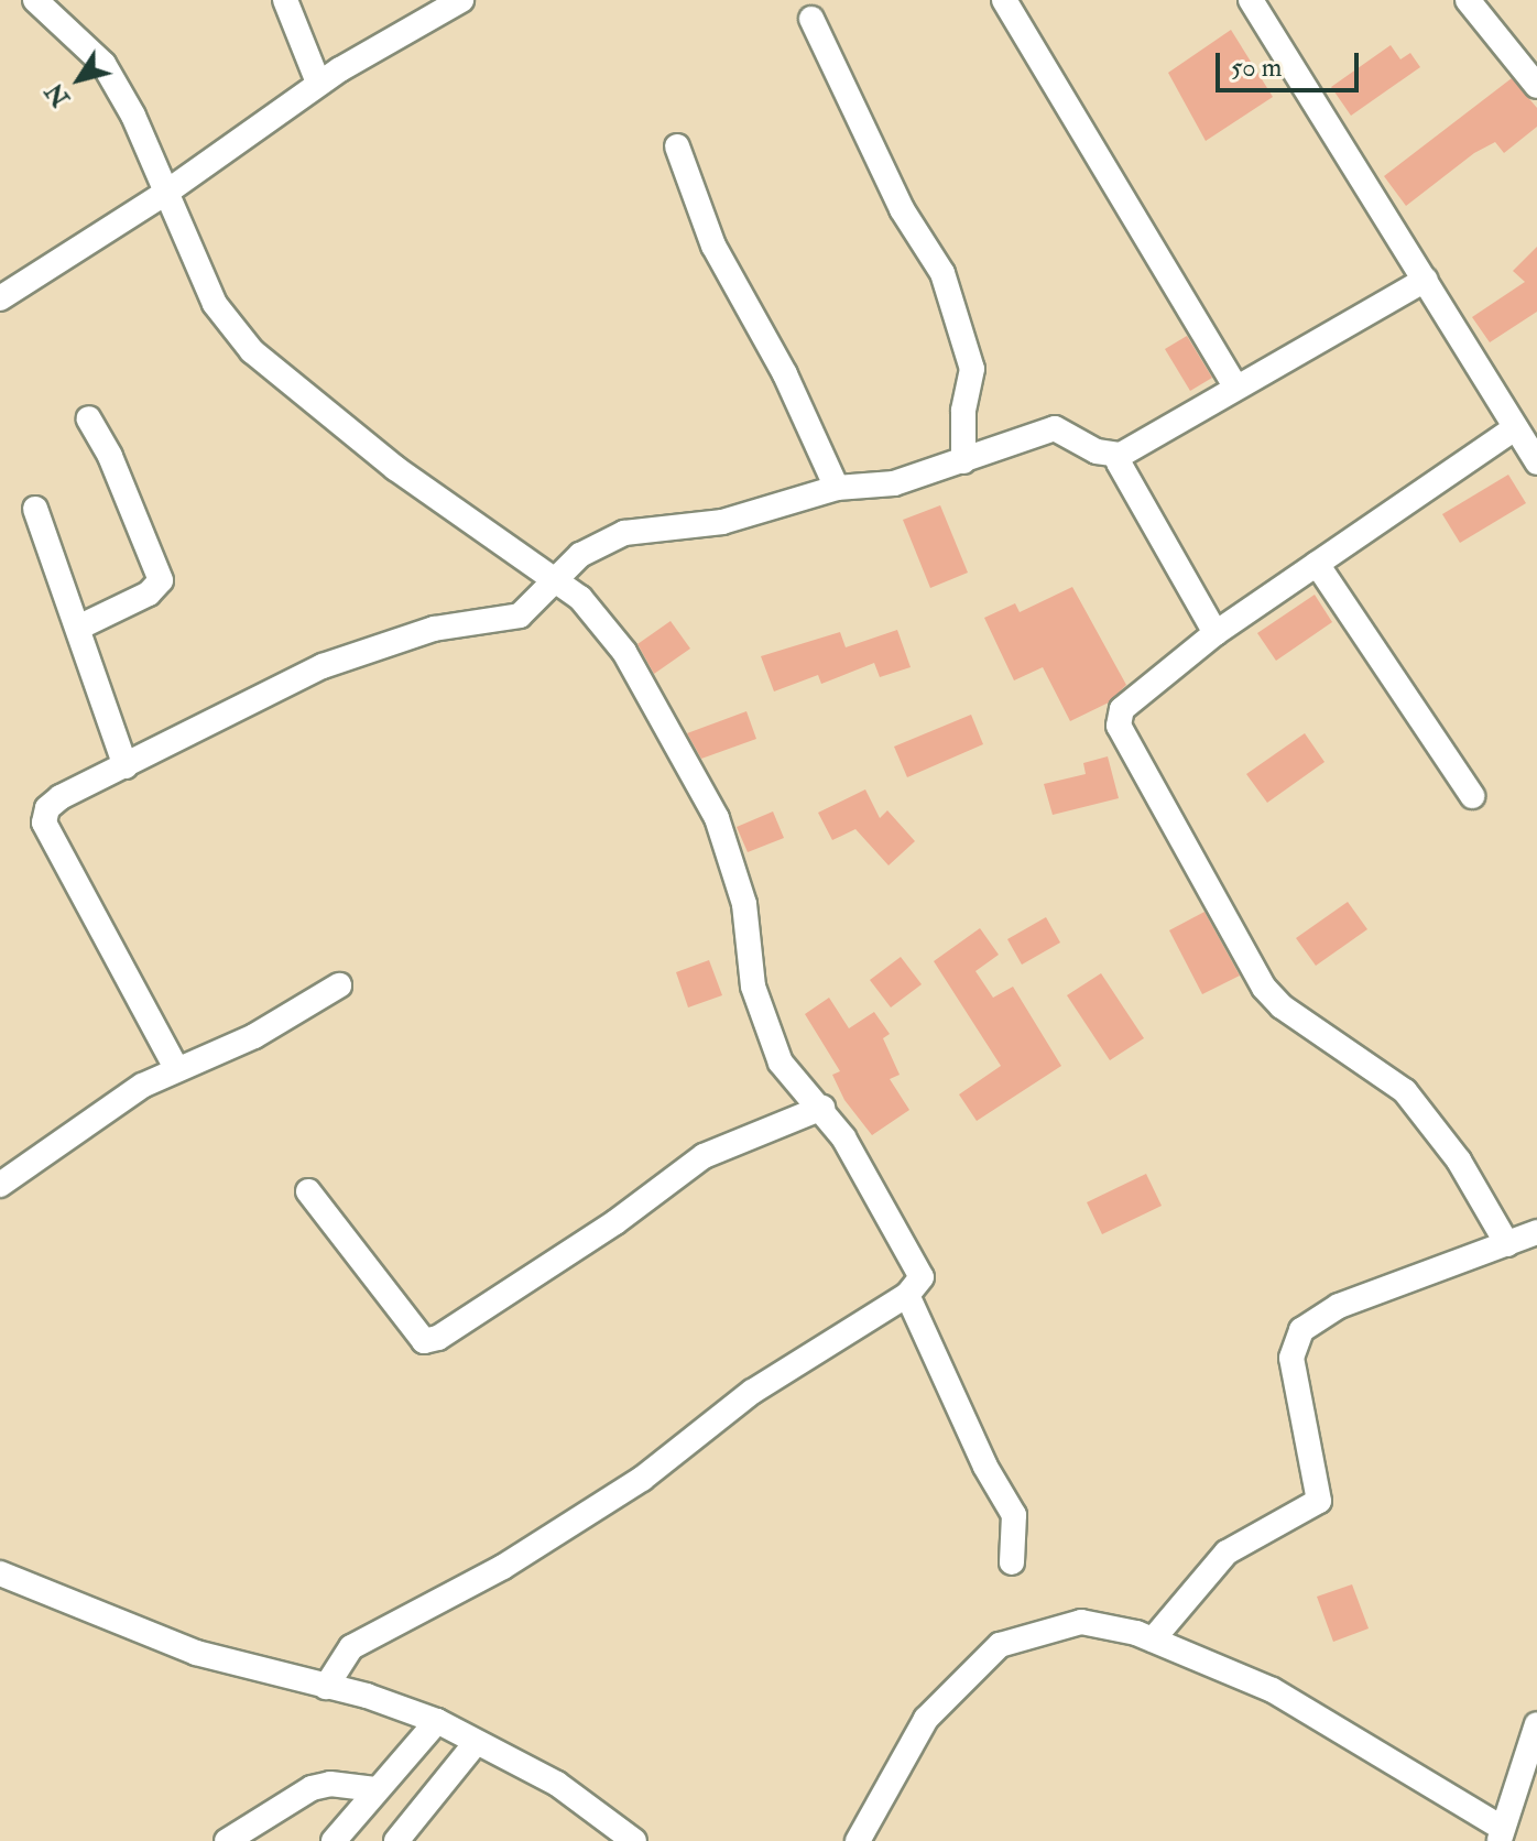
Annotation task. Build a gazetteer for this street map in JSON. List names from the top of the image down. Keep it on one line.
{"scale_bar":"50 m","north":"bottom left"}
